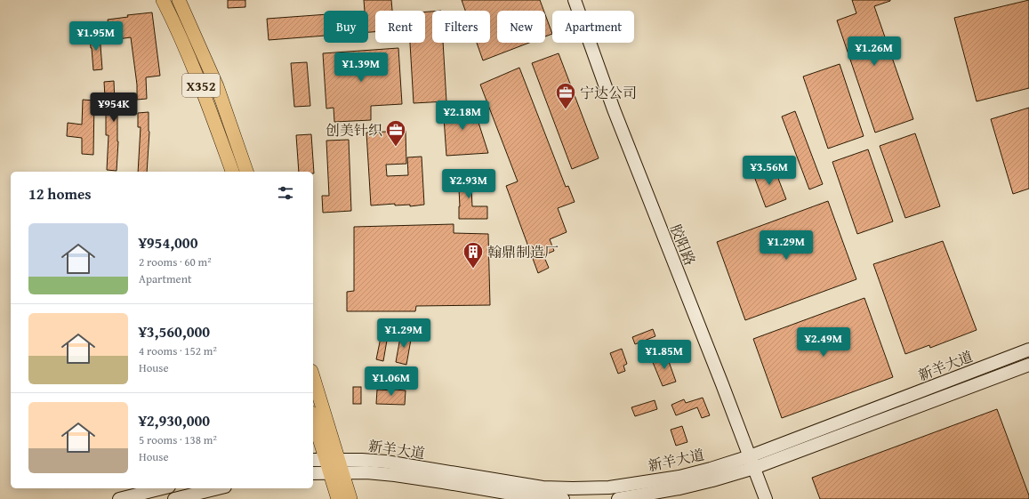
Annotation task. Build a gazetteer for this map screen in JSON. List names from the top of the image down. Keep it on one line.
{"streets":{"main road":["X352","胶阳路","新羊大道"]},"crossings":[["胶阳路","新羊大道"]],"places":{"office":["宁达公司","创美针织"],"building":["翰鼎制造厂"]},"page":{"chip":["Buy","Rent","Filters","New","Apartment"],"price":["¥1.95M","¥1.26M","¥1.39M","¥954K","¥2.18M","¥3.56M","¥2.93M","¥1.29M","¥1.29M","¥2.49M","¥1.85M","¥1.06M"],"heading":"12 homes","list":[{"name":"¥954,000","note":"2 rooms · 60 m² · Apartment"},{"name":"¥3,560,000","note":"4 rooms · 152 m² · House"},{"name":"¥2,930,000","note":"5 rooms · 138 m² · House"}]}}
